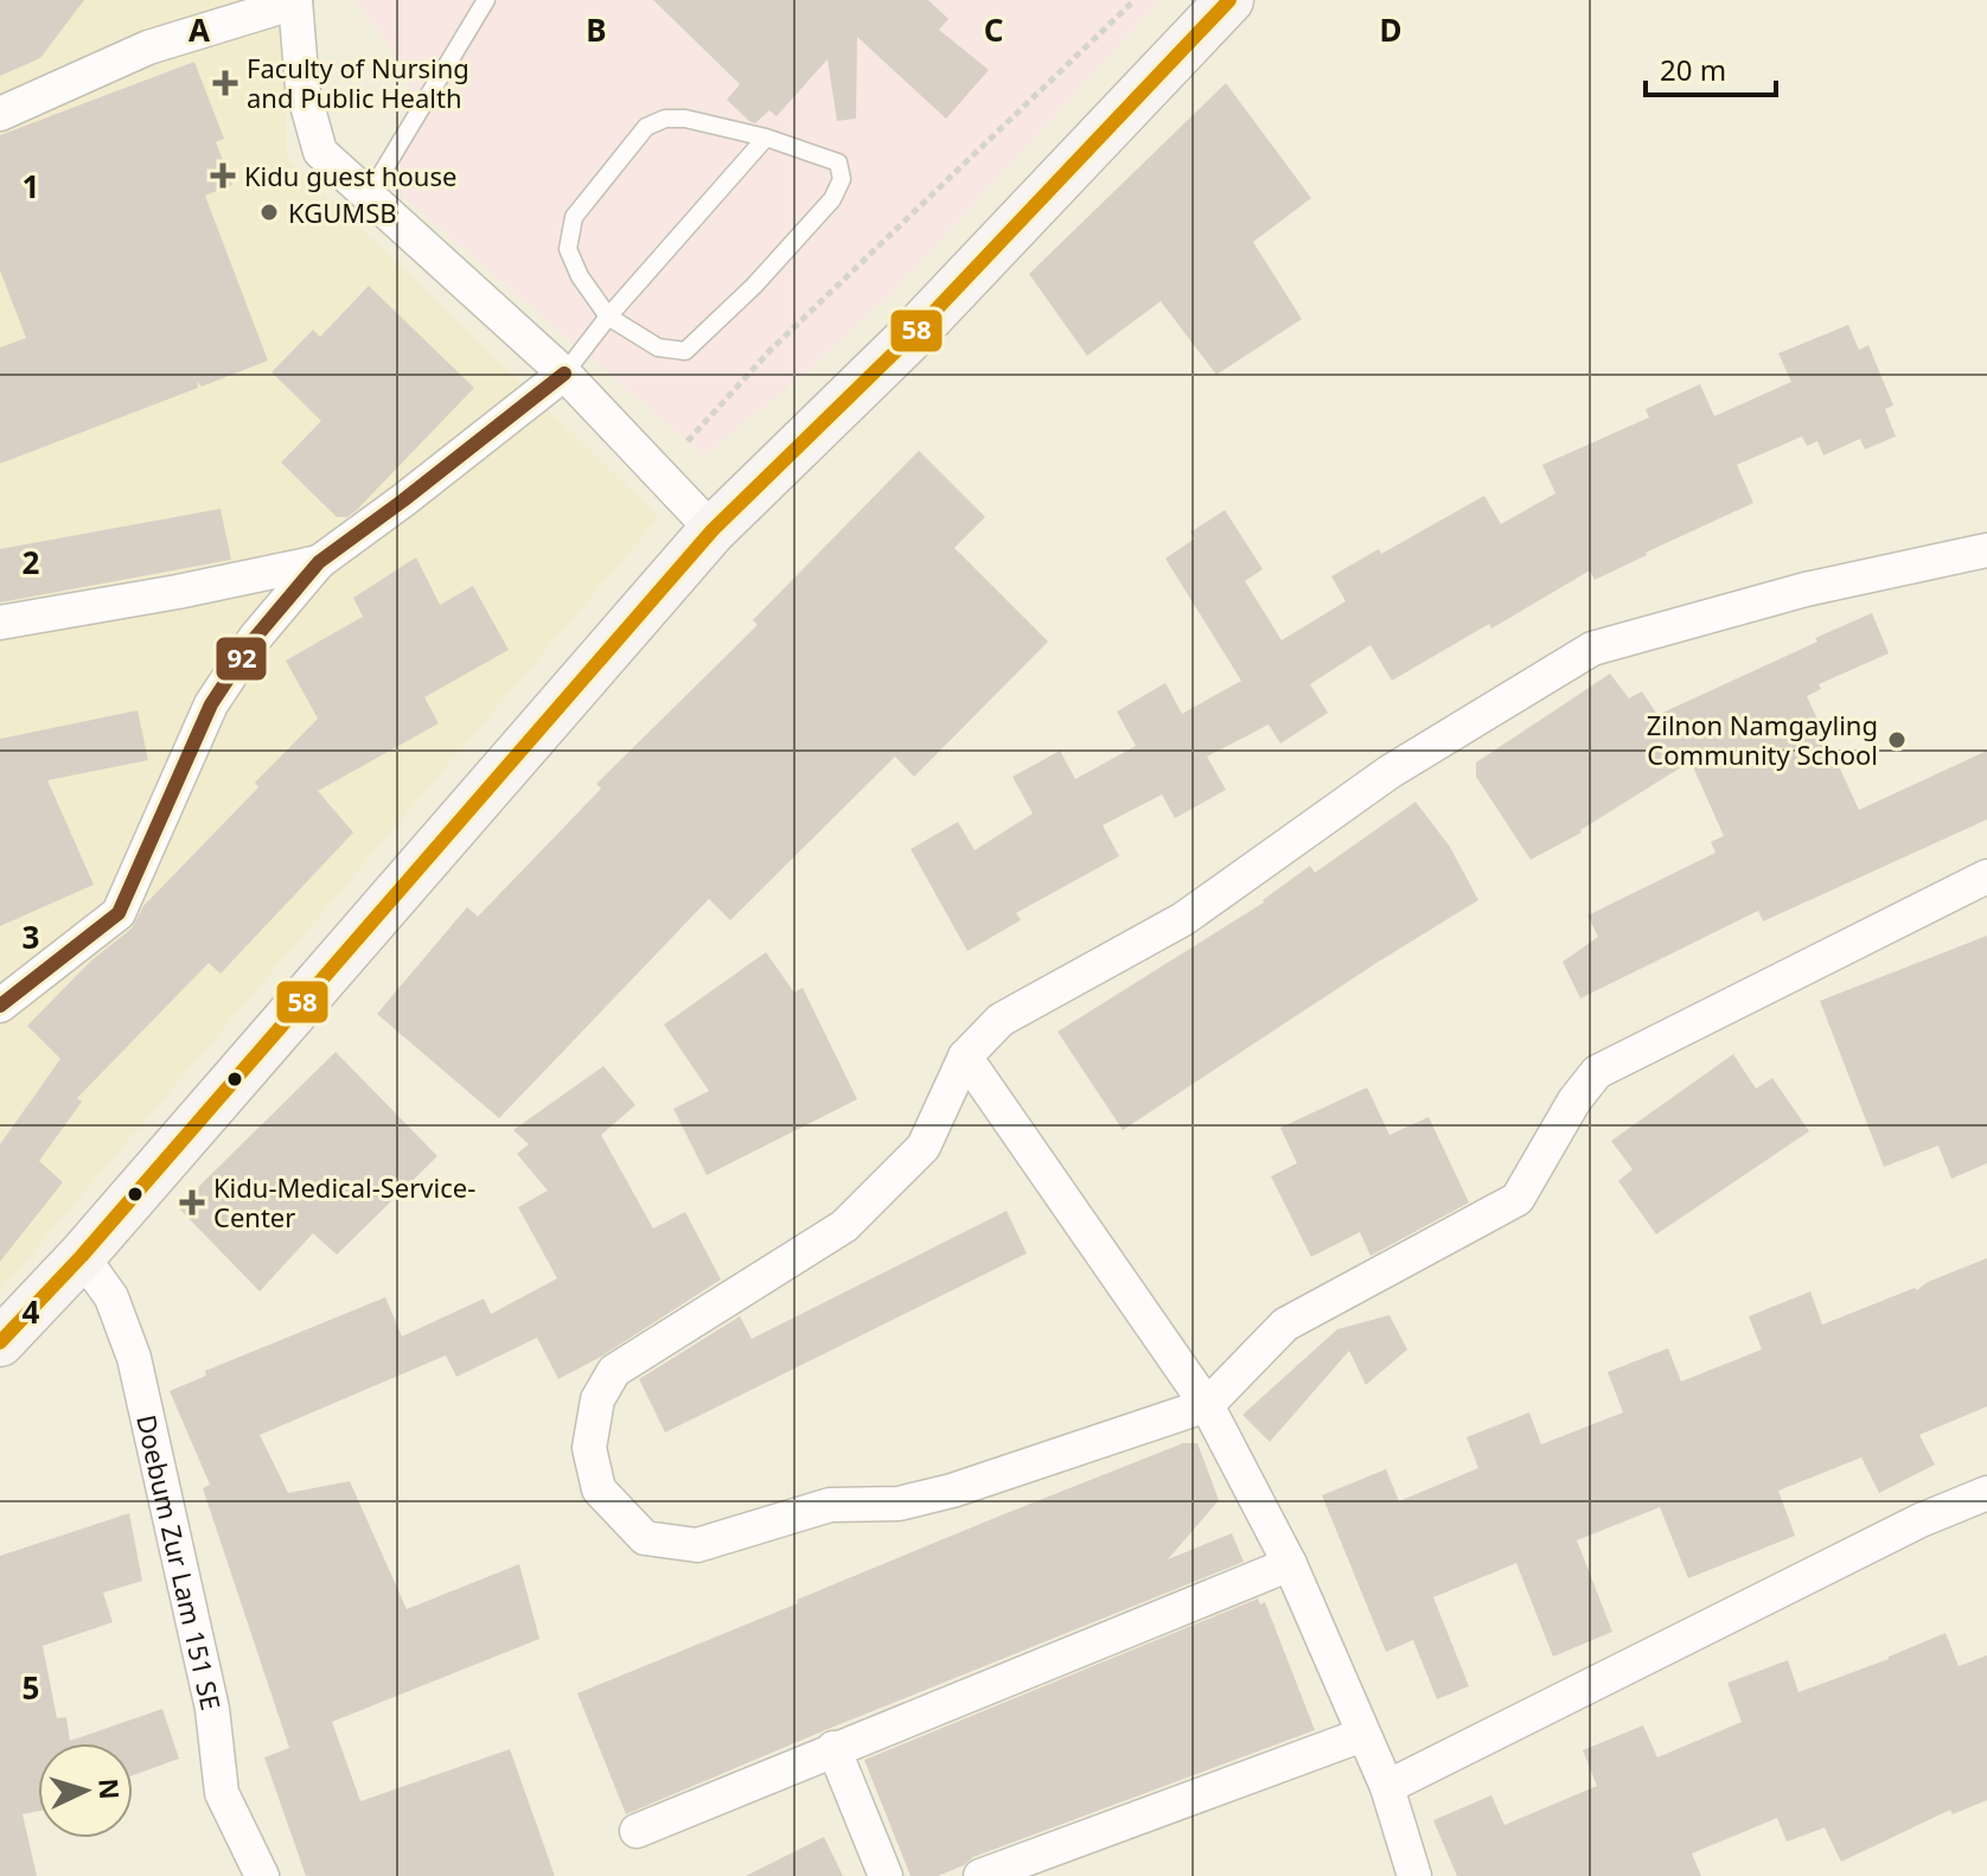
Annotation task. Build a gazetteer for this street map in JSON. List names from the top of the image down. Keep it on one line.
{"streets":{"street":["Doebum Zur Lam 151 SE"]},"places":{"health":["Faculty of Nursing and Public Health","Kidu guest house","Kidu-Medical-Service- Center"],"other":["KGUMSB","Zilnon Namgayling Community School"]},"lines":["transit line 58","transit line 92"],"scale_bar":"20 m","north":"right","grid":{"columns":["A","B","C","D"],"rows":["1","2","3","4","5"]}}
